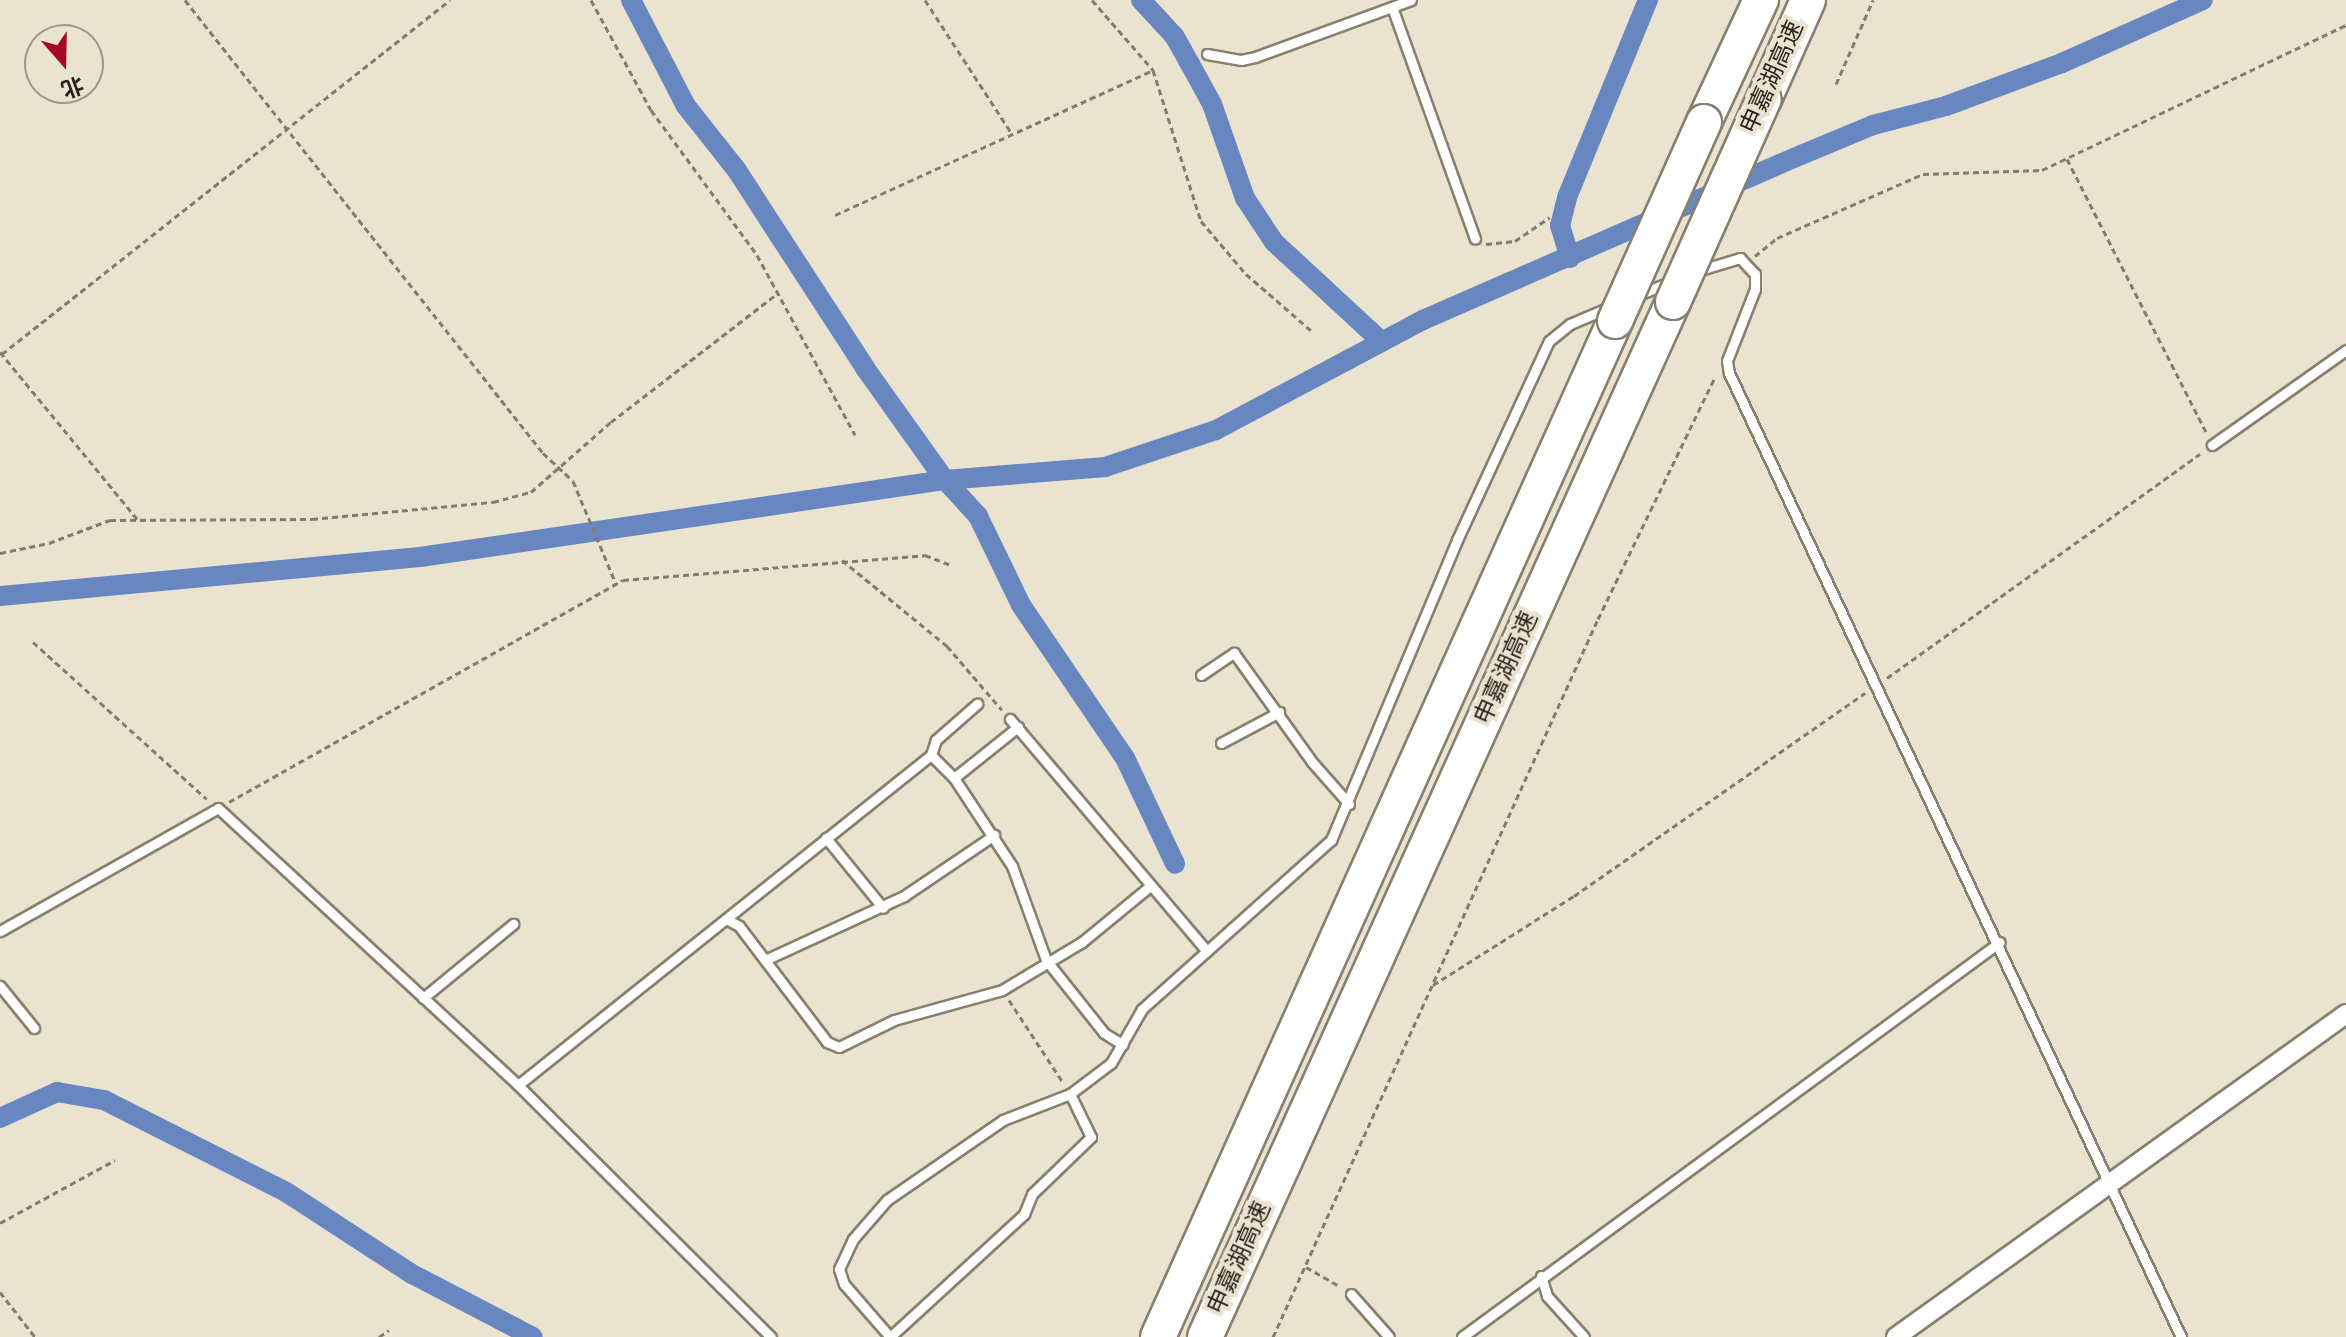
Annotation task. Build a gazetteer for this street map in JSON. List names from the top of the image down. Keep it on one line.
{"streets":{"highway":["申嘉湖高速"]},"north":"bottom"}
